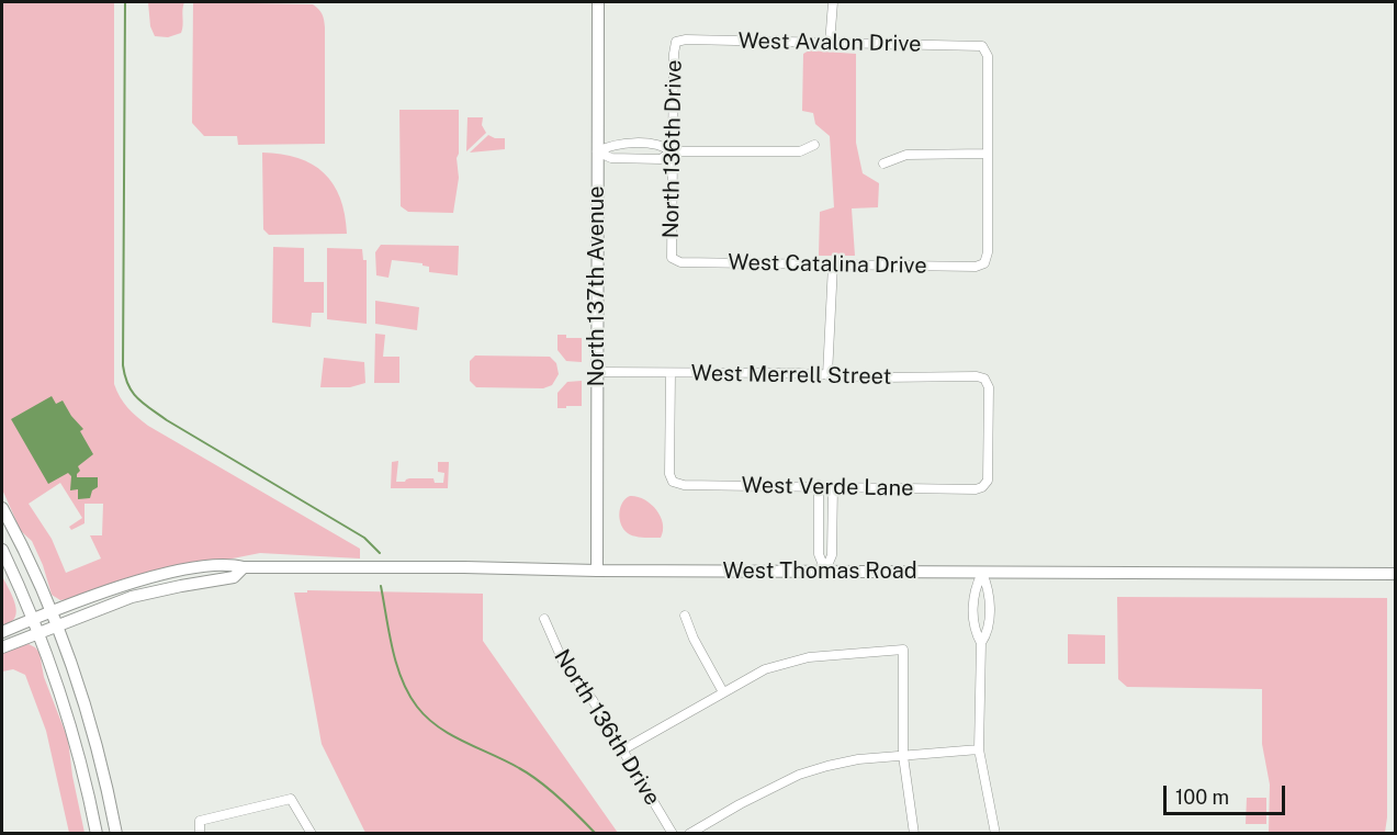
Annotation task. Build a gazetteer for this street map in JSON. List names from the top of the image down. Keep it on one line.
{"streets":{"main road":["North 137th Avenue","West Thomas Road"],"street":["West Avalon Drive","North 136th Drive","West Catalina Drive","West Merrell Street","West Verde Lane"]},"crossings":[["West Avalon Drive","North 136th Drive"],["West Avalon Drive","West Catalina Drive"],["North 136th Drive","West Catalina Drive"],["North 137th Avenue","West Merrell Street"],["North 137th Avenue","West Thomas Road"],["West Merrell Street","West Verde Lane"]],"scale_bar":"100 m"}
